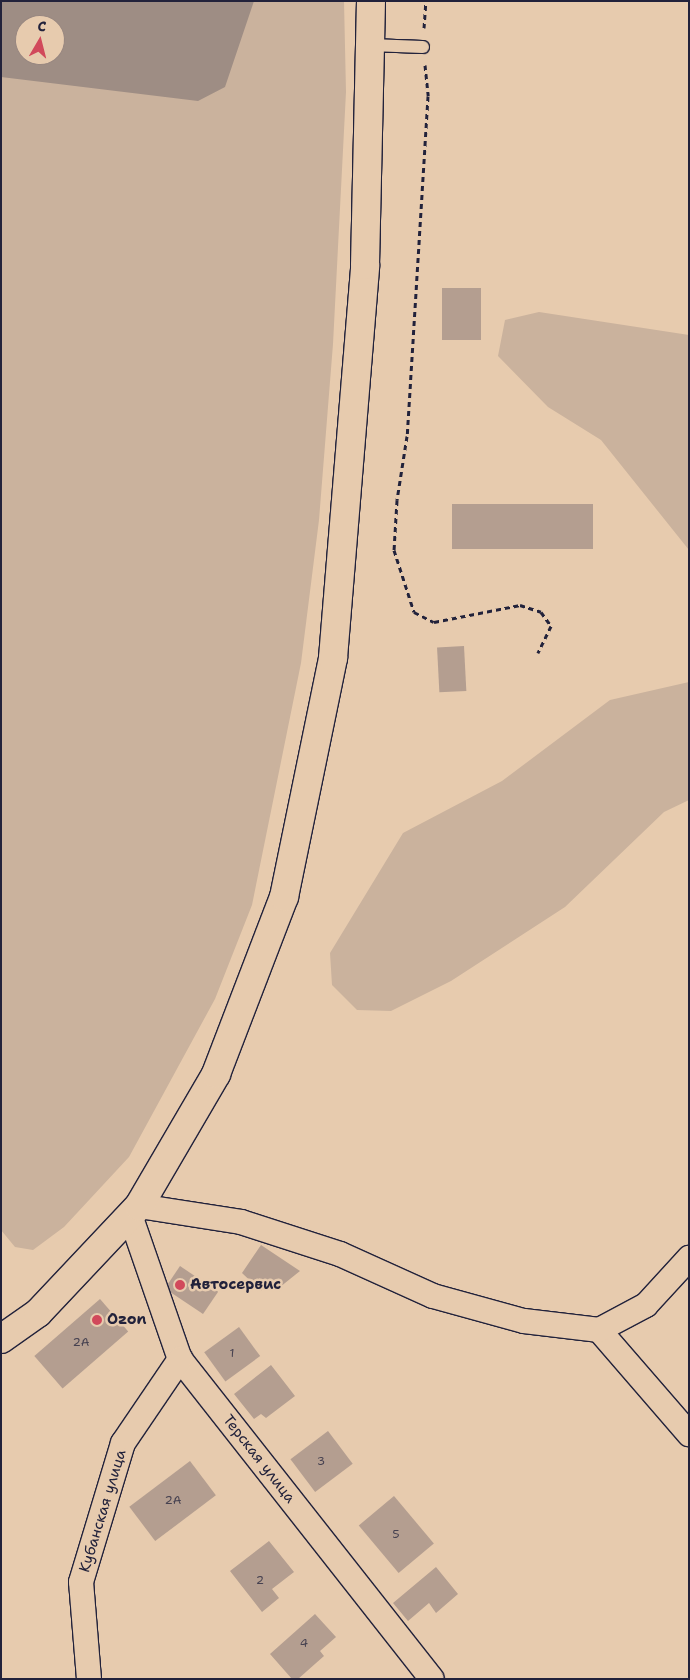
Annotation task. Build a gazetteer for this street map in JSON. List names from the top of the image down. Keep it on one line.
{"streets":{"street":["Терская улица","Кубанская улица"]},"crossings":[["Терская улица","Кубанская улица"]],"places":["Автосервис","Ozon"],"house_numbers":["2А","1","3","2А","5","2","4"],"north":"top"}
